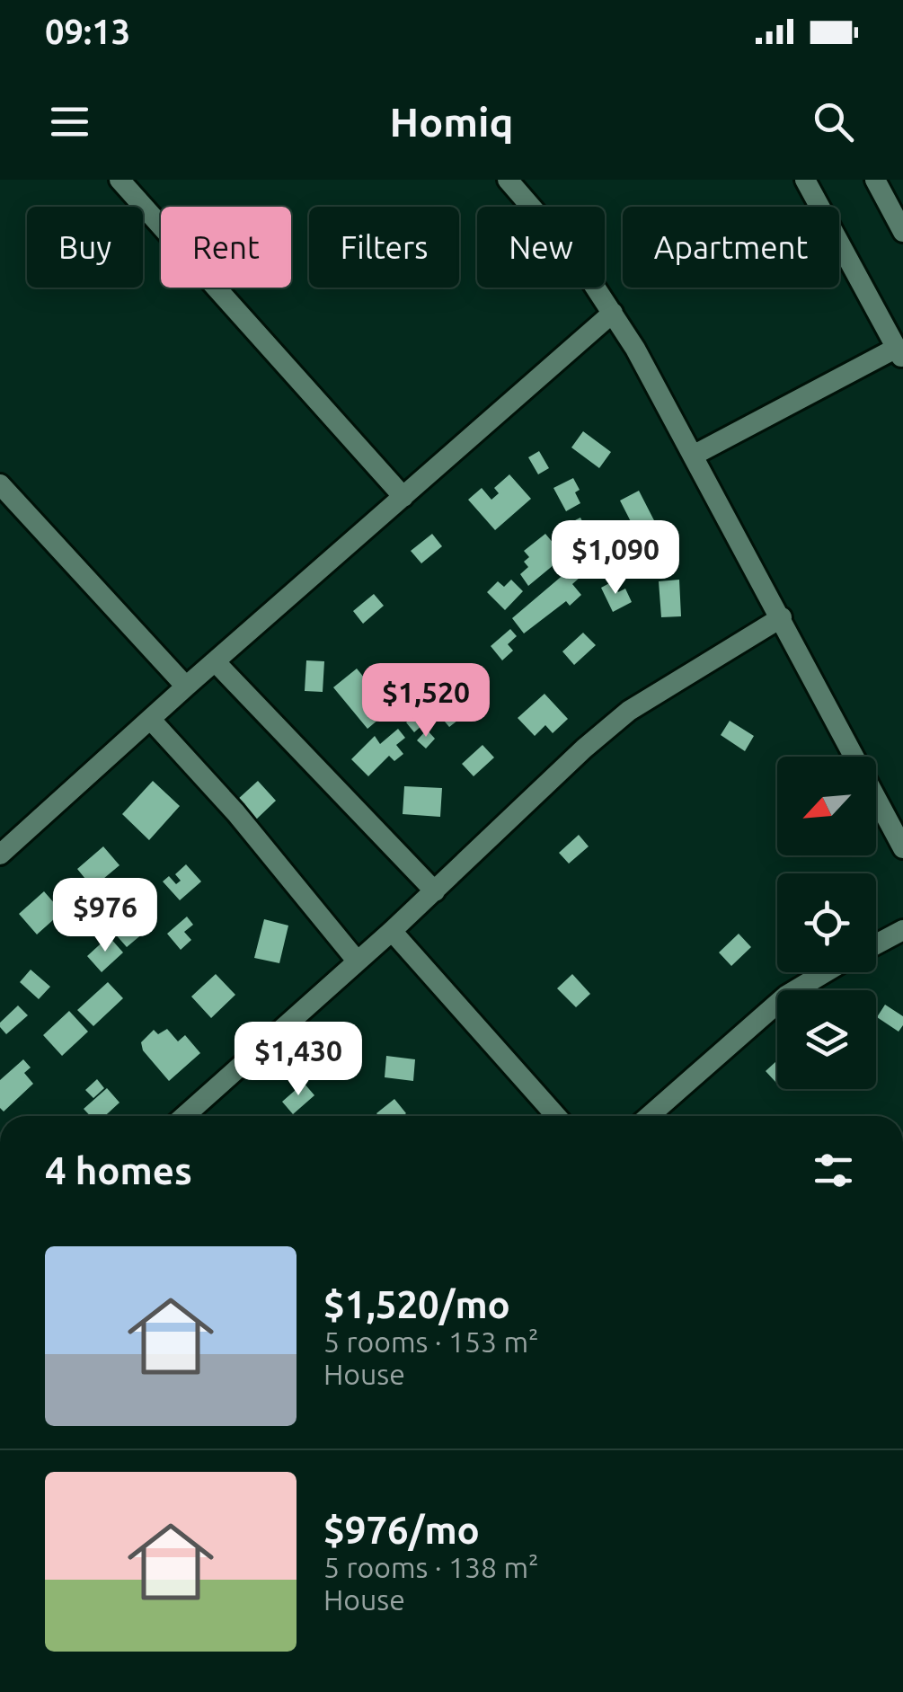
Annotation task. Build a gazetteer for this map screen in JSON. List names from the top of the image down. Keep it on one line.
{"north":"bottom left","page":{"status":"09:13","header":"Homiq","chip":["Buy","Rent","Filters","New","Apartment"],"price":["$1,090","$1,520","$976","$1,430"],"heading":"4 homes","list":[{"name":"$1,520/mo","note":"5 rooms · 153 m² · House"},{"name":"$976/mo","note":"5 rooms · 138 m² · House"}]}}
